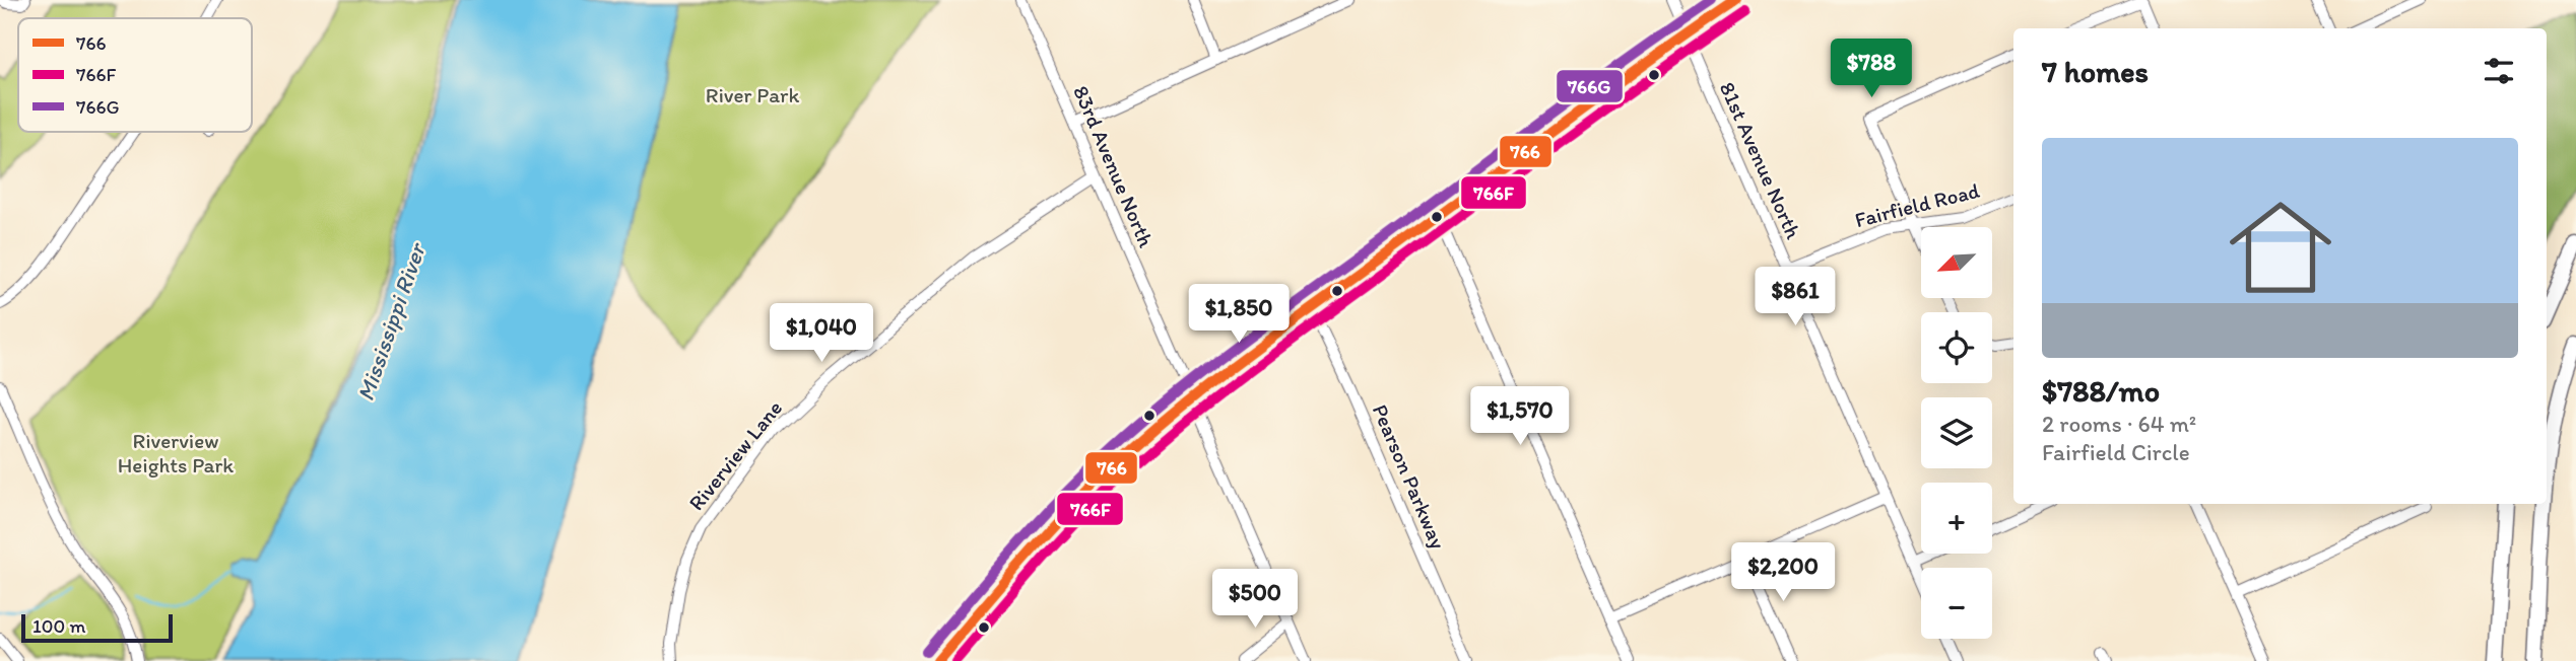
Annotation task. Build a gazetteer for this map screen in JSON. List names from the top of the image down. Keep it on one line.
{"streets":{"street":["81st Avenue North","83rd Avenue North","Fairfield Road","Riverview Lane","Pearson Parkway"]},"crossings":[["81st Avenue North","Fairfield Road"],["83rd Avenue North","Riverview Lane"]],"water":["Mississippi River"],"parks":["River Park","Riverview Heights Park"],"lines":["transit line 766","transit line 766G","transit line 766F"],"legend":["766","766F","766G"],"scale_bar":"100 m","north":"bottom left","page":{"heading":"7 homes","price":["$788","$861","$1,850","$1,040","$1,570","$2,200","$500"],"list":[{"name":"$788/mo","note":"2 rooms · 64 m² · Fairfield Circle"}],"map_buttons":["+","−"],"scale":"100 m"}}
